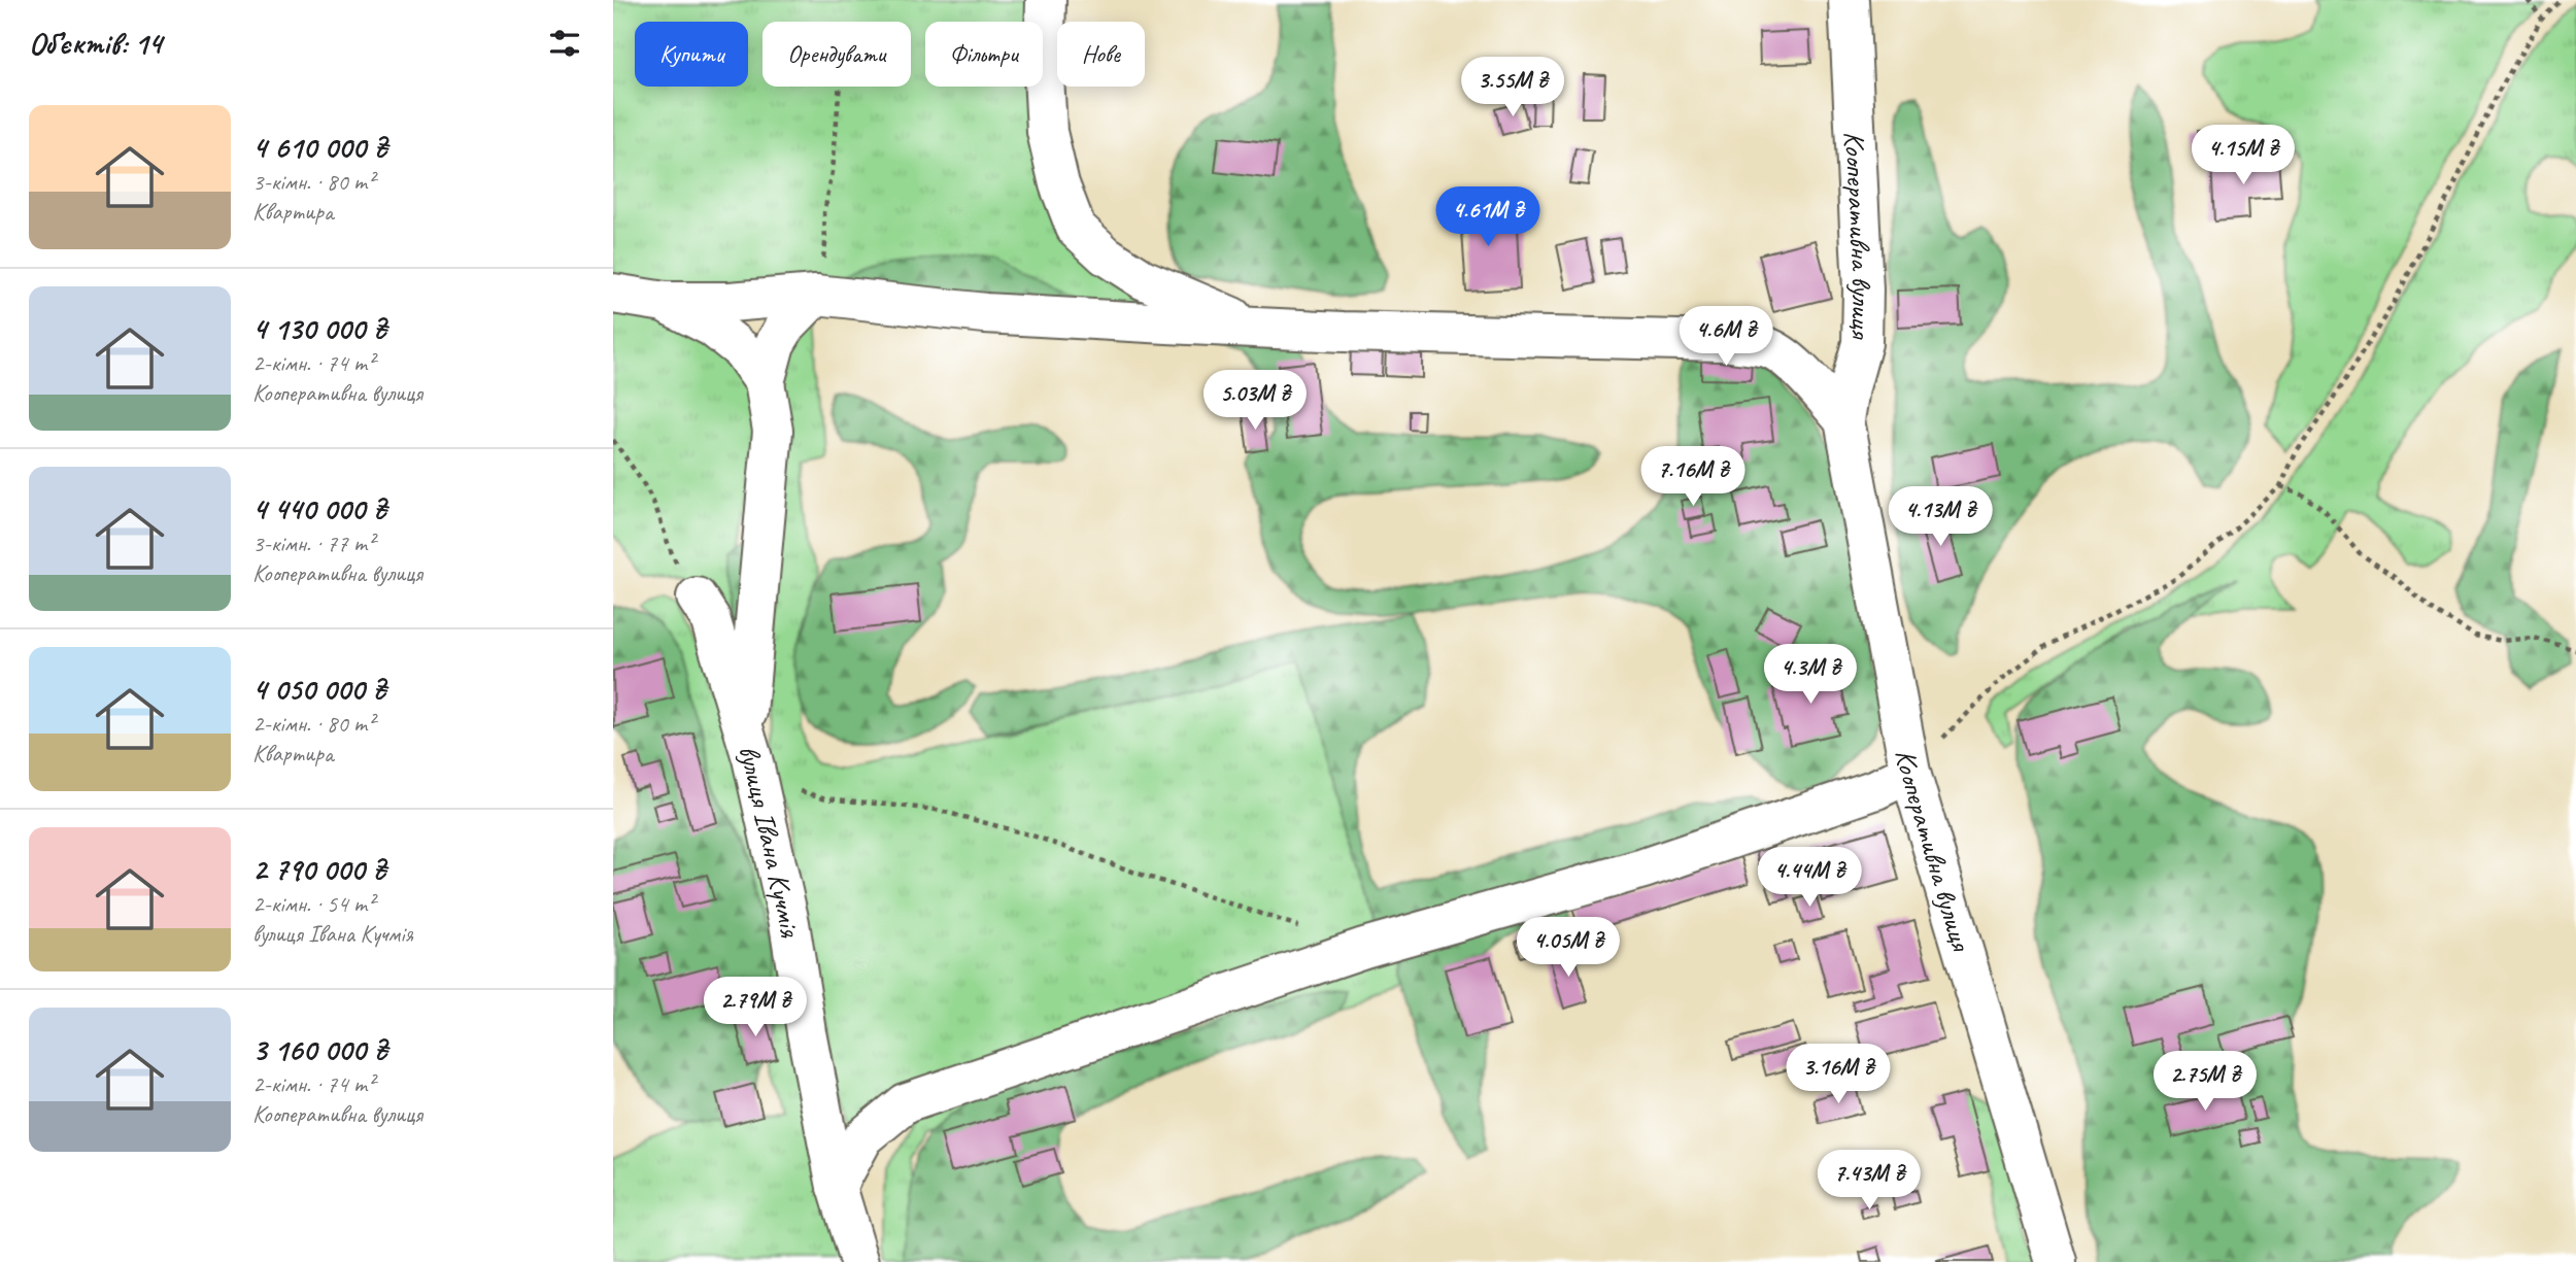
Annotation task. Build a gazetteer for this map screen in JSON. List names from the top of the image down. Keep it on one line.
{"streets":{"street":["Кооперативна вулиця","вулиця Івана Кучмія"]},"page":{"heading":"Об’єктів: 14","chip":["Купити","Орендувати","Фільтри","Нове"],"price":["3.55M ₴","4.15M ₴","4.61M ₴","4.6M ₴","5.03M ₴","7.16M ₴","4.13M ₴","4.3M ₴","4.44M ₴","4.05M ₴","2.79M ₴","3.16M ₴","2.75M ₴","7.43M ₴"],"list":[{"name":"4 610 000 ₴","note":"3-кімн. · 80 m² · Квартира"},{"name":"4 130 000 ₴","note":"2-кімн. · 74 m² · Кооперативна вулиця"},{"name":"4 440 000 ₴","note":"3-кімн. · 77 m² · Кооперативна вулиця"},{"name":"4 050 000 ₴","note":"2-кімн. · 80 m² · Квартира"},{"name":"2 790 000 ₴","note":"2-кімн. · 54 m² · вулиця Івана Кучмія"},{"name":"3 160 000 ₴","note":"2-кімн. · 74 m² · Кооперативна вулиця"}]}}
